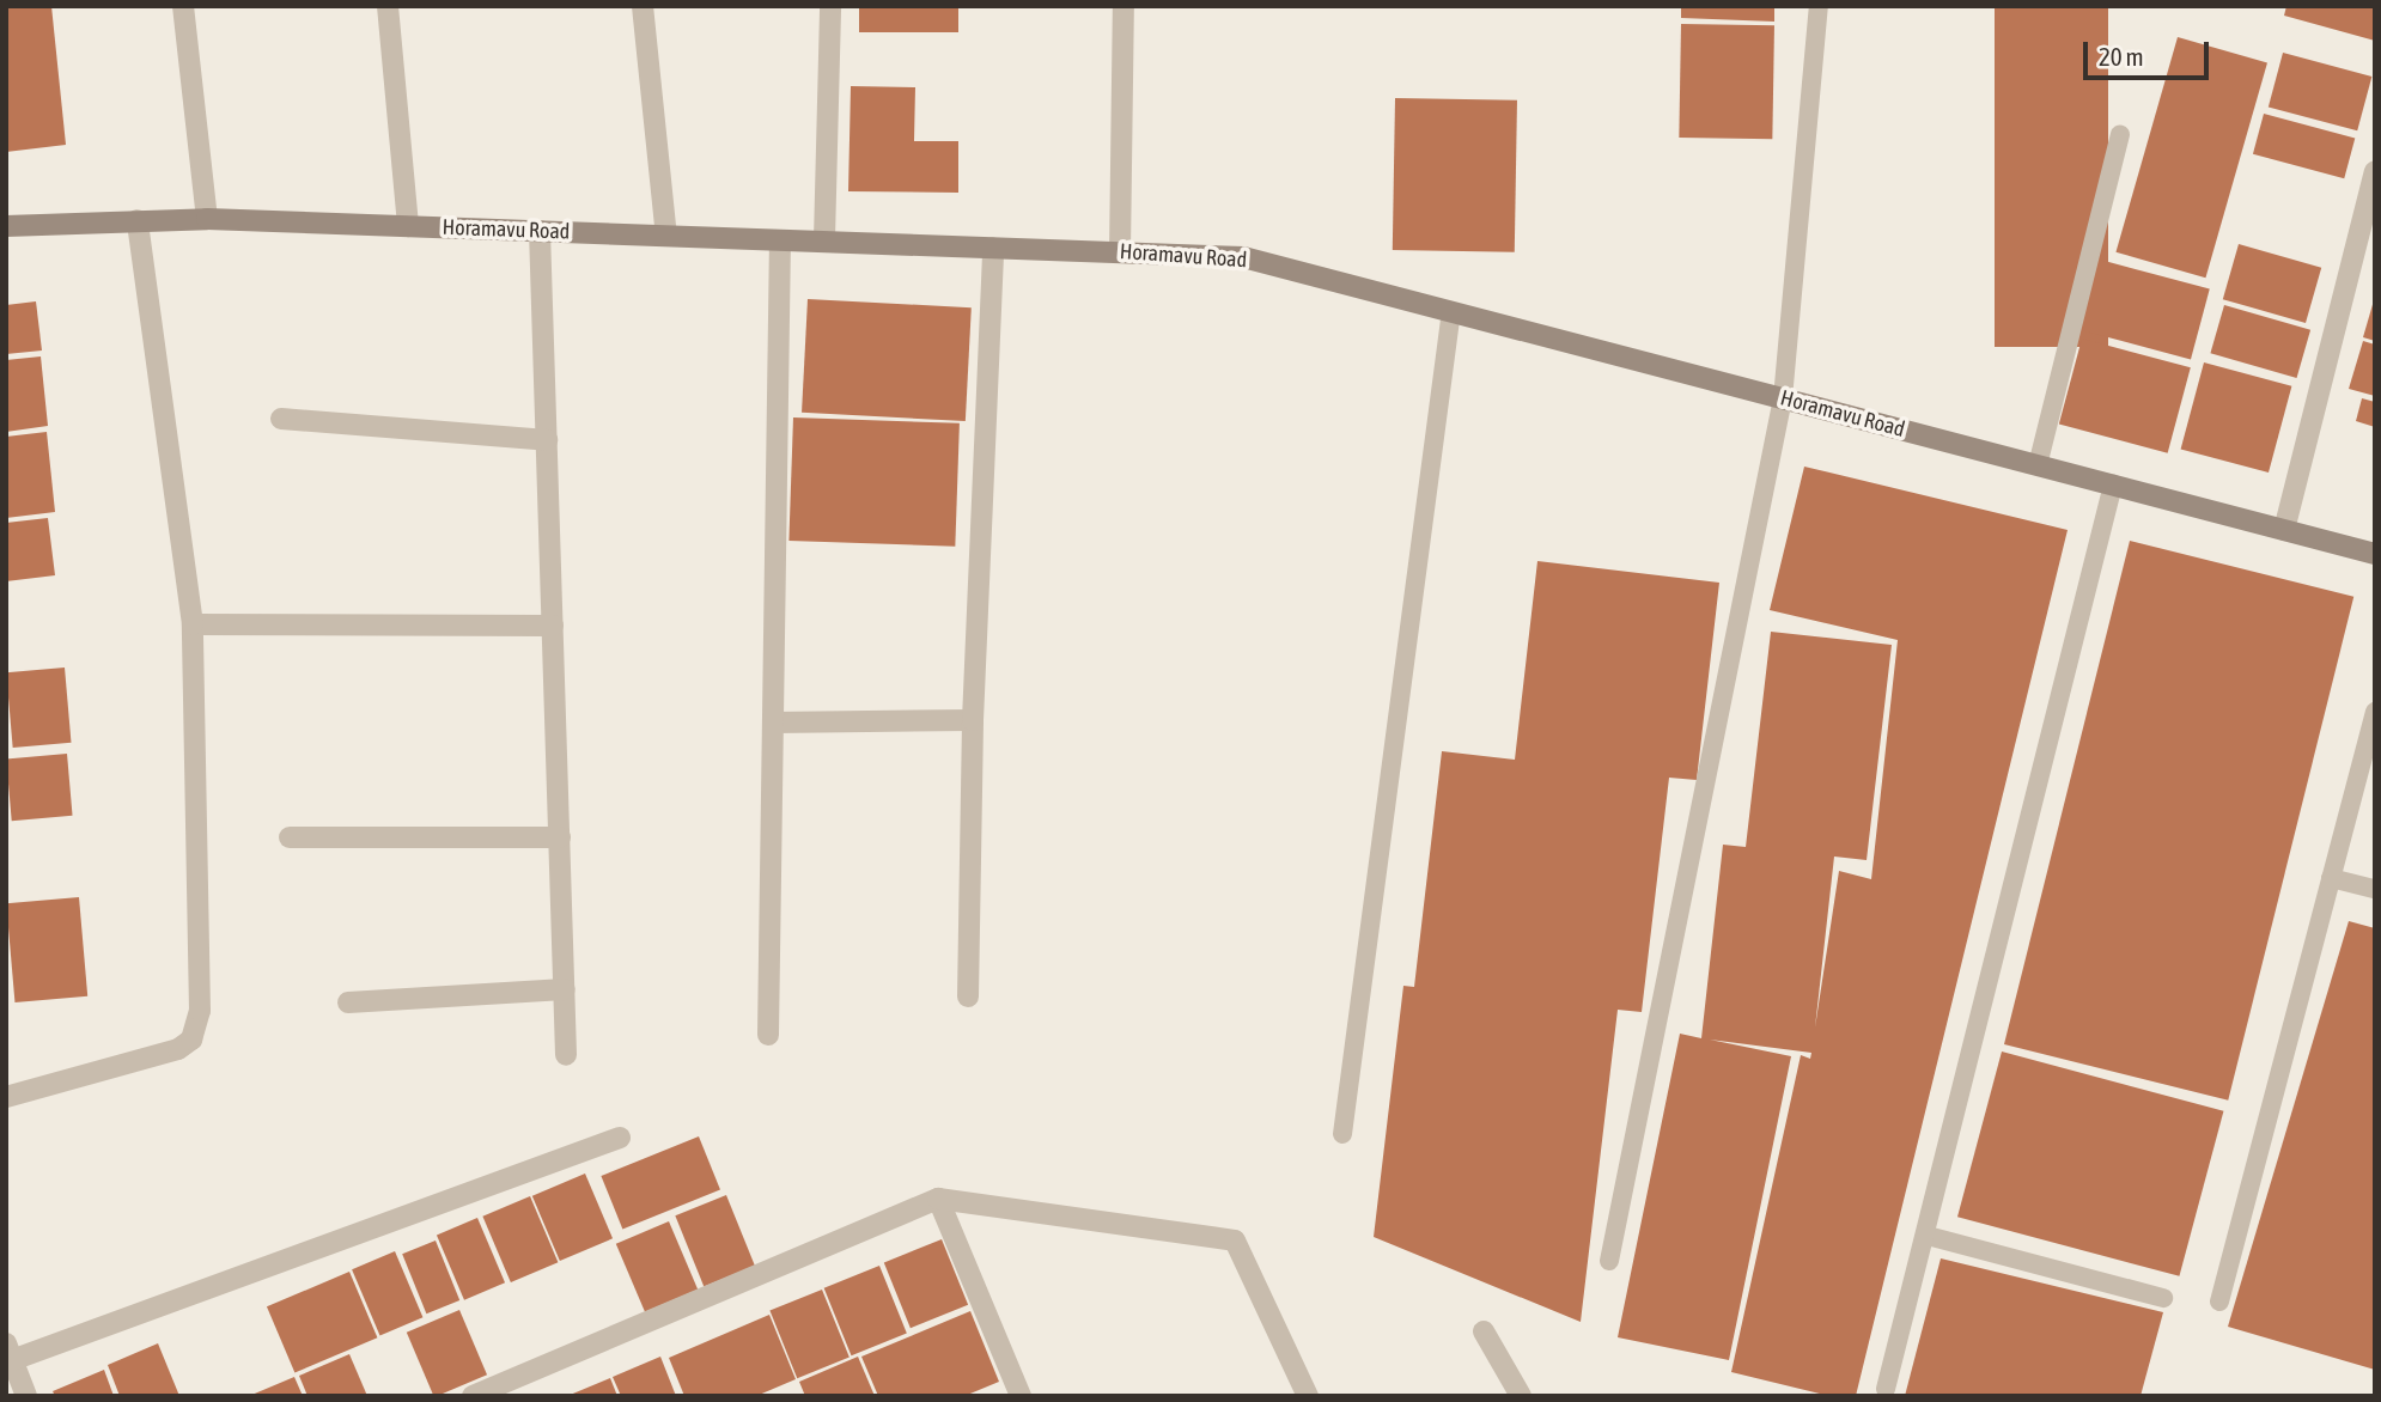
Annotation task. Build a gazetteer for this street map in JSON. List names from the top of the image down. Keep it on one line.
{"streets":{"street":["Horamavu Road"]},"scale_bar":"20 m"}
